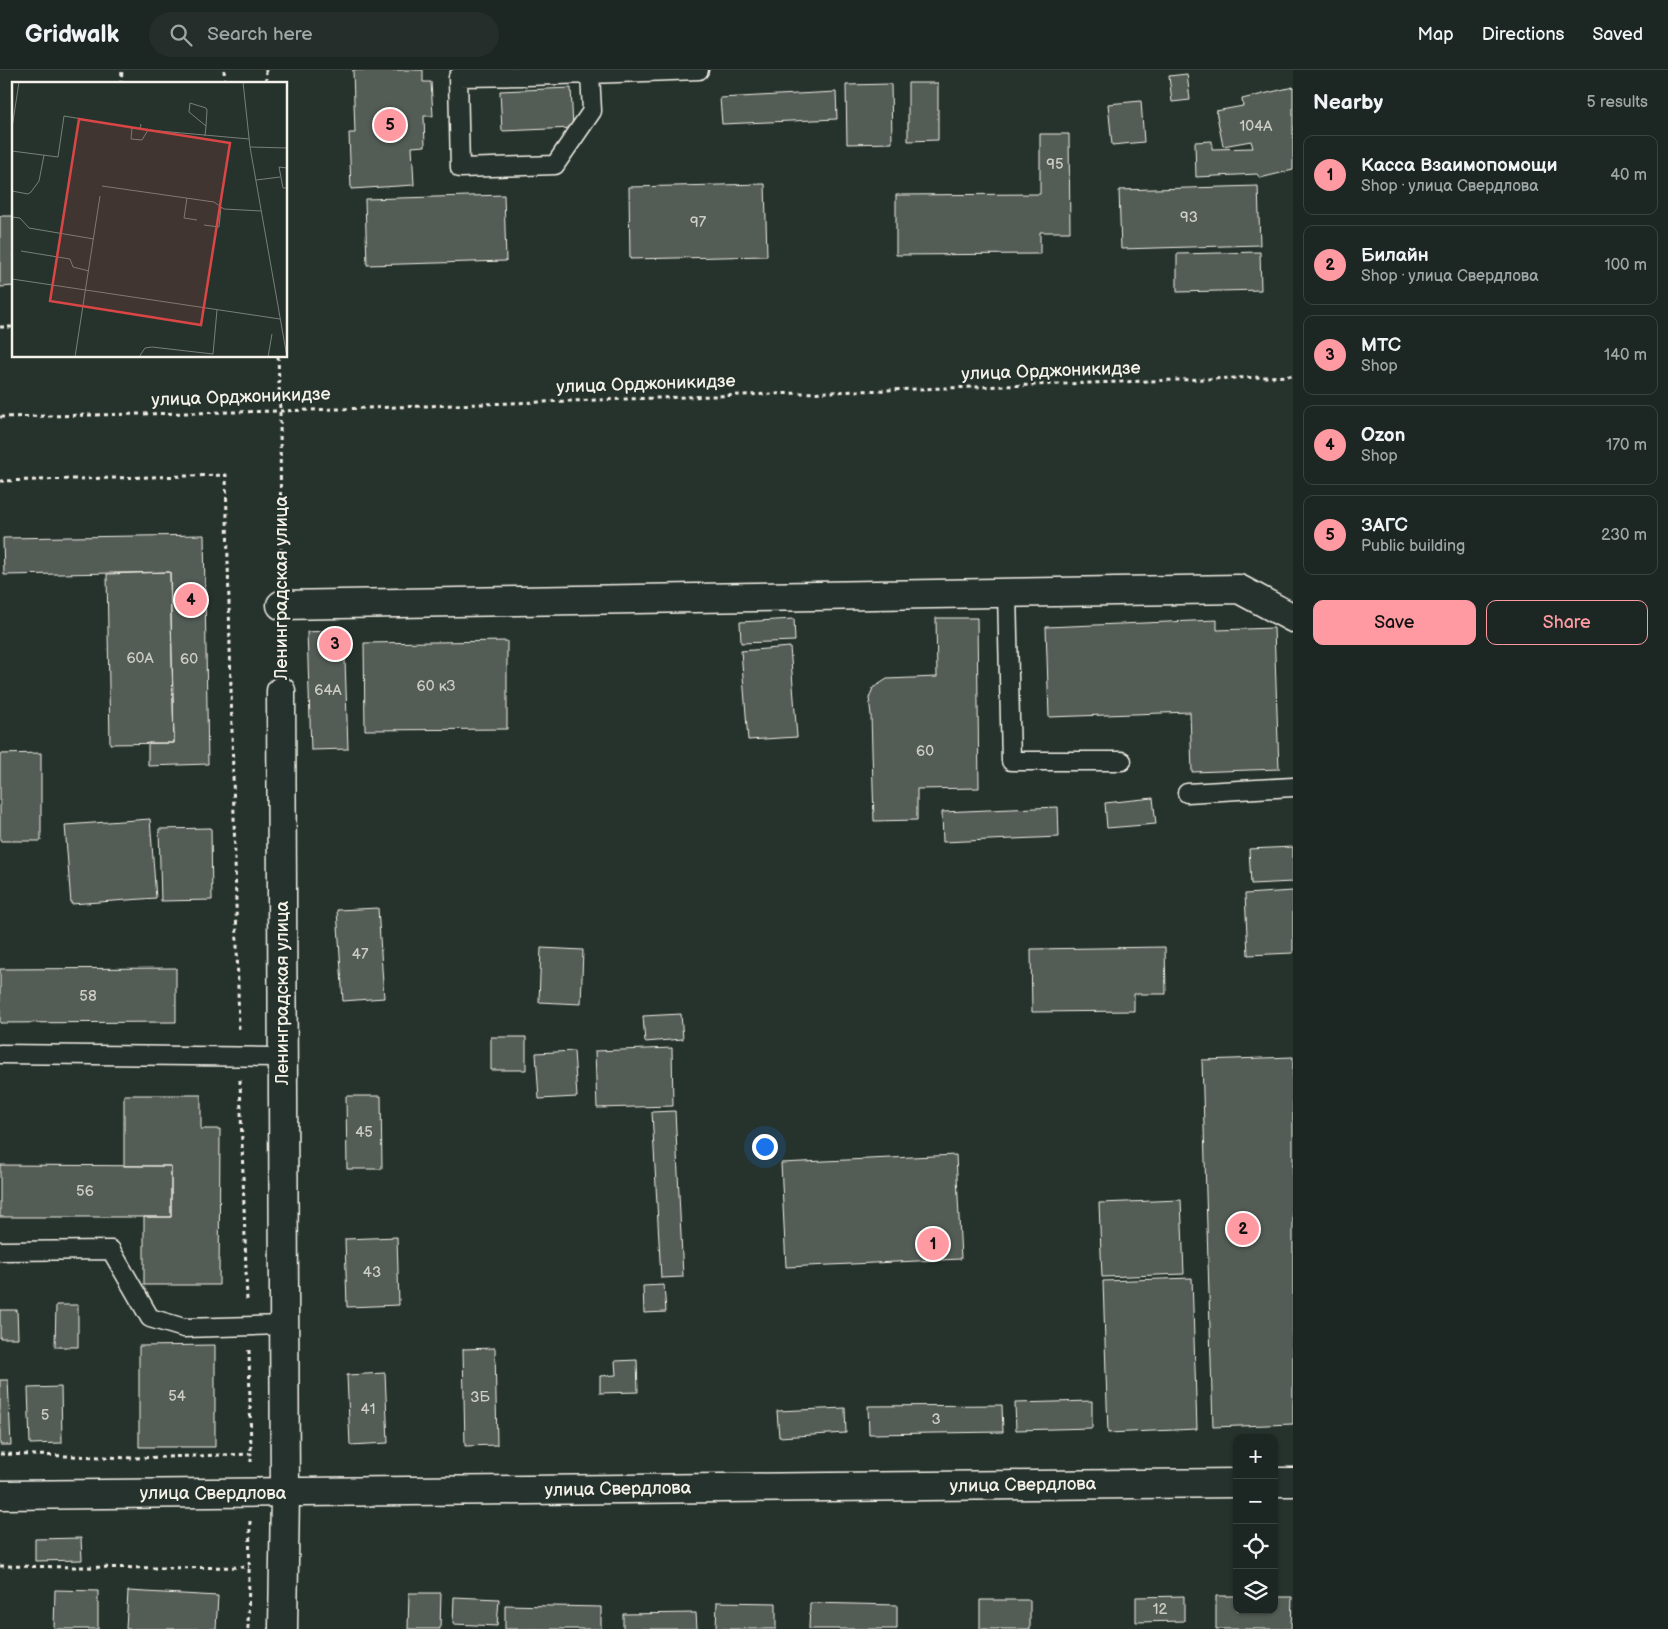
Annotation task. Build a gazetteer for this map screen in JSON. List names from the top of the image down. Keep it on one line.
{"streets":{"street":["Ленинградская улица","улица Свердлова"],"path":["улица Орджоникидзе"]},"crossings":[["улица Орджоникидзе","Ленинградская улица"],["Ленинградская улица","улица Свердлова"]],"house_numbers":["104А","95","93","97","60А","60","60 кЗ","64А","60","47","58","45","56","43","54","3Б","41","5","3","12"],"page":{"header":"Gridwalk","search":"Search here","nav":["Map","Directions","Saved"],"heading":["Nearby","5 results"],"pins":["5","4","3","2","1"],"list":[{"mark":"1","name":"Касса Взаимопомощи","note":"Shop · улица Свердлова","value":"40 m"},{"mark":"2","name":"Билайн","note":"Shop · улица Свердлова","value":"100 m"},{"mark":"3","name":"МТС","note":"Shop","value":"140 m"},{"mark":"4","name":"Ozon","note":"Shop","value":"170 m"},{"mark":"5","name":"ЗАГС","note":"Public building","value":"230 m"}],"buttons":["Save","Share"],"map_buttons":["+","−"]}}
